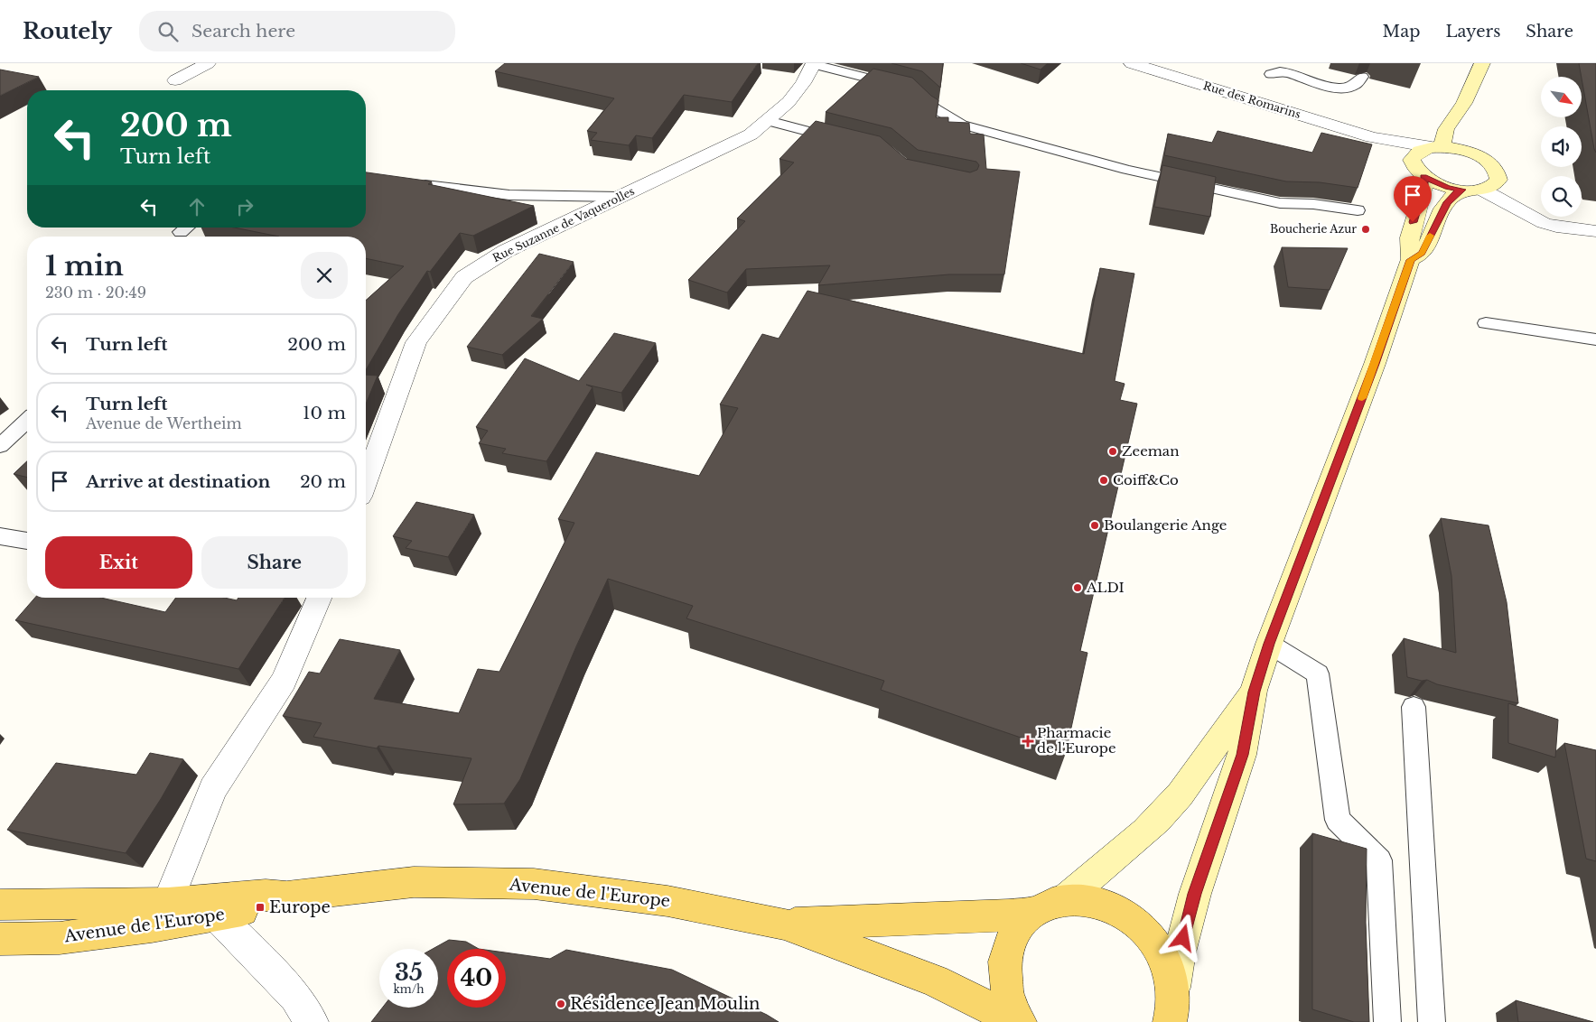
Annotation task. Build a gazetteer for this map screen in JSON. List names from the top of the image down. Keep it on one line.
{"streets":{"main road":["Avenue de l'Europe"],"street":["Rue des Romarins","Rue Suzanne de Vaquerolles"]},"places":{"other":["Boucherie Azur","Zeeman","Coiff&Co","Boulangerie Ange","ALDI","Résidence Jean Moulin"],"health":["Pharmacie de l'Europe"],"transit":["Europe"]},"north":"bottom right","page":{"header":"Routely","search":"Search here","nav":["Map","Layers","Share"],"turn":["200 m","Turn left"],"heading":["1 min","230 m · 20:49"],"list":[{"name":"Turn left","value":"200 m"},{"name":"Turn left","note":"Avenue de Wertheim","value":"10 m"},{"name":"Arrive at destination","value":"20 m"}],"buttons":["Exit","Share"],"speed":"35 km/h","limit":"40"}}
